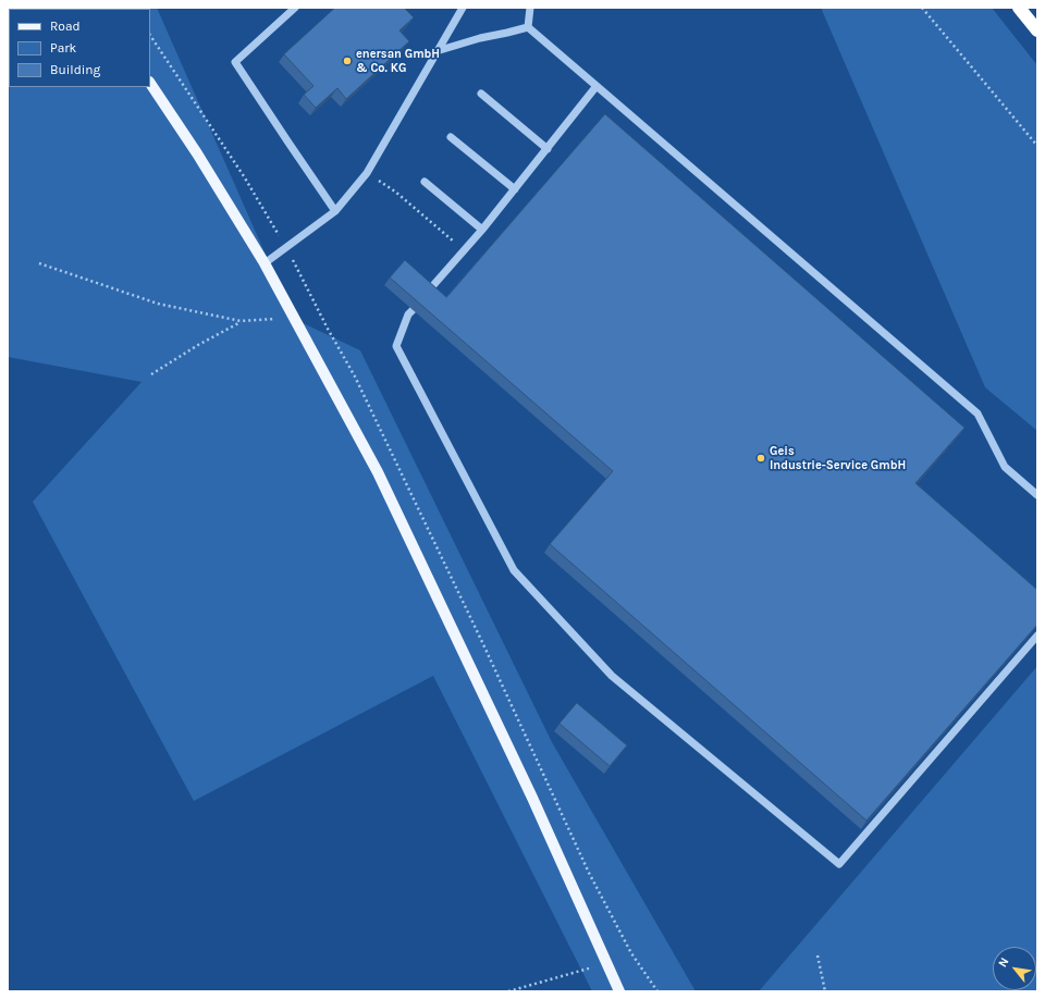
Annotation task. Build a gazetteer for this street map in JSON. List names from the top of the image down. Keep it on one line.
{"places":["enersan GmbH & Co. KG","Geis Industrie-Service GmbH"],"legend":["Road","Park","Building"],"north":"top left"}
